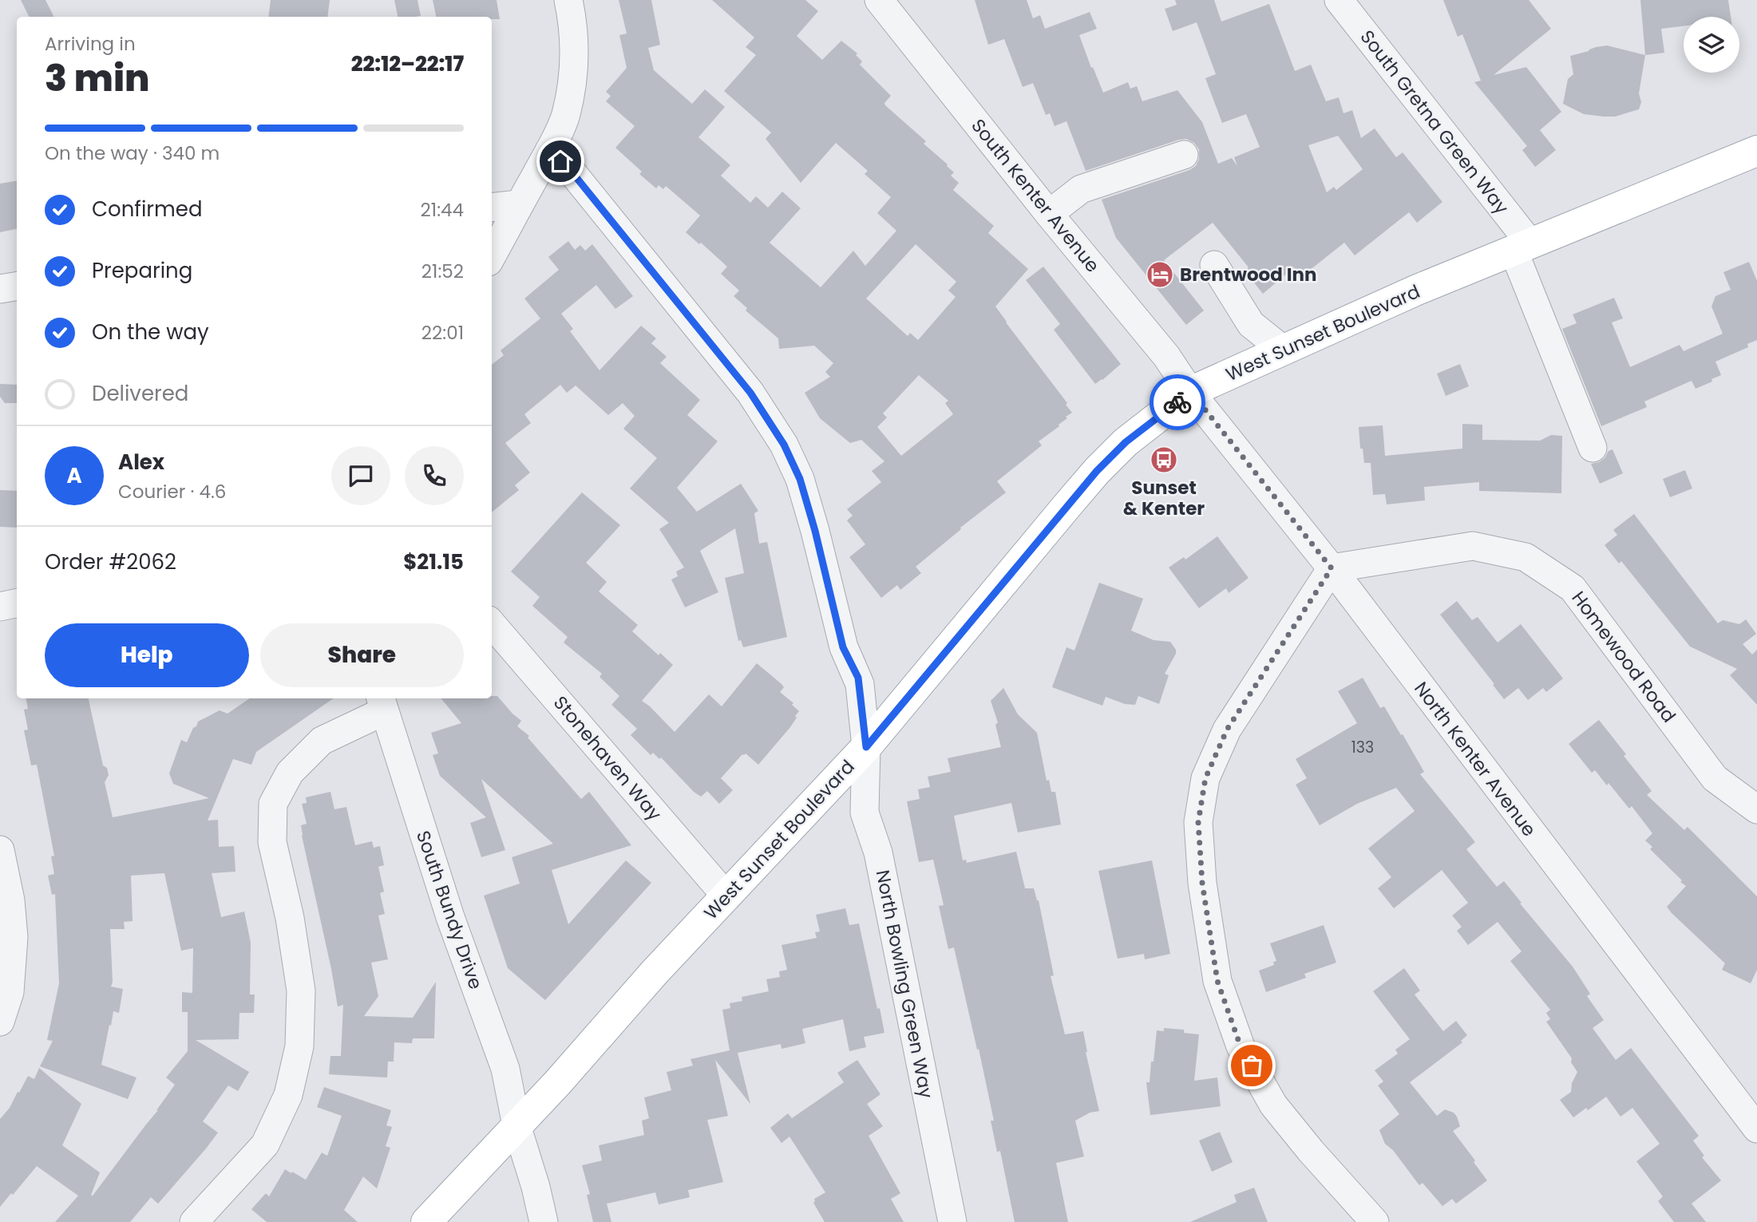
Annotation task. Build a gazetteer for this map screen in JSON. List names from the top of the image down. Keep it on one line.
{"streets":{"main road":["West Sunset Boulevard"],"street":["South Gretna Green Way","South Kenter Avenue","Homewood Road","Stonehaven Way","North Kenter Avenue","South Bundy Drive","North Bowling Green Way"]},"crossings":[["South Gretna Green Way","West Sunset Boulevard"],["South Kenter Avenue","West Sunset Boulevard"],["South Kenter Avenue","North Kenter Avenue"],["West Sunset Boulevard","Stonehaven Way"],["West Sunset Boulevard","North Kenter Avenue"],["West Sunset Boulevard","South Bundy Drive"],["West Sunset Boulevard","North Bowling Green Way"],["Homewood Road","North Kenter Avenue"]],"places":{"hotel":["Brentwood Inn"],"bus stop":["Sunset & Kenter"]},"house_numbers":["133"],"page":{"heading":["3 min","Arriving in","22:12–22:17"],"panel":["Alex","Courier · 4.6","Order #2062","$21.15"],"bar":"On the way · 340 m","list":[["Confirmed","21:44"],["Preparing","21:52"],["On the way","22:01"],"Delivered"],"round":"A","buttons":["Help","Share"]}}
